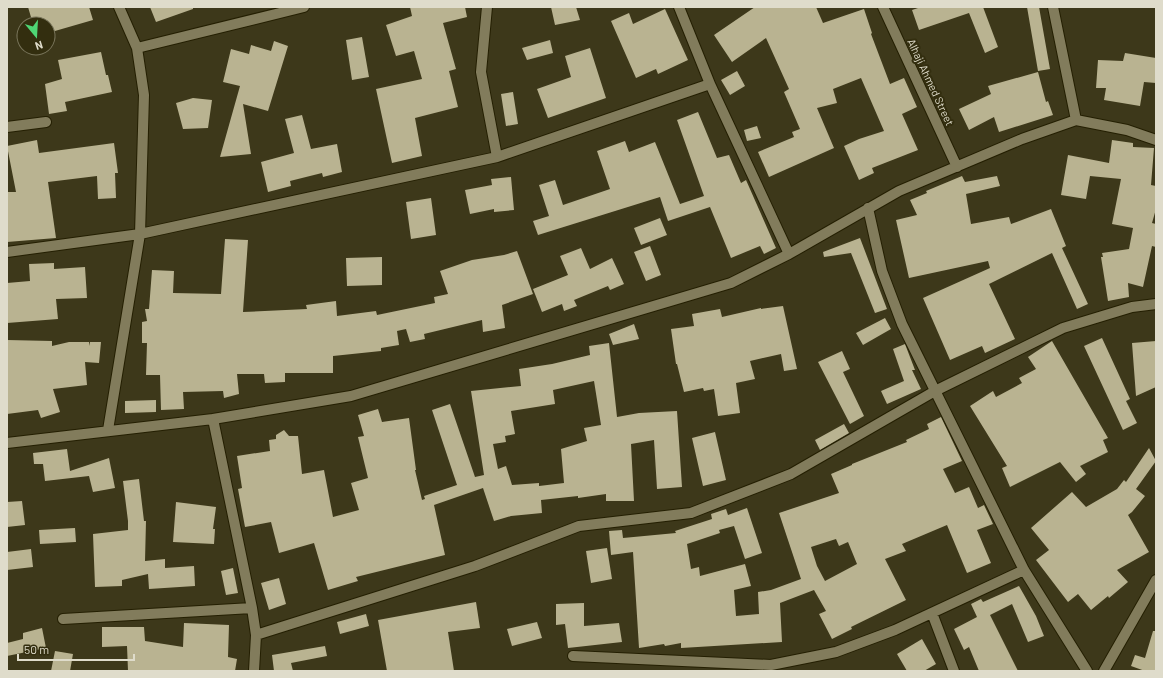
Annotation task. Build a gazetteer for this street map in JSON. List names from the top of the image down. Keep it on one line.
{"streets":{"street":["Alhaji Ahmed Street"]},"scale_bar":"50 m","north":"bottom"}
